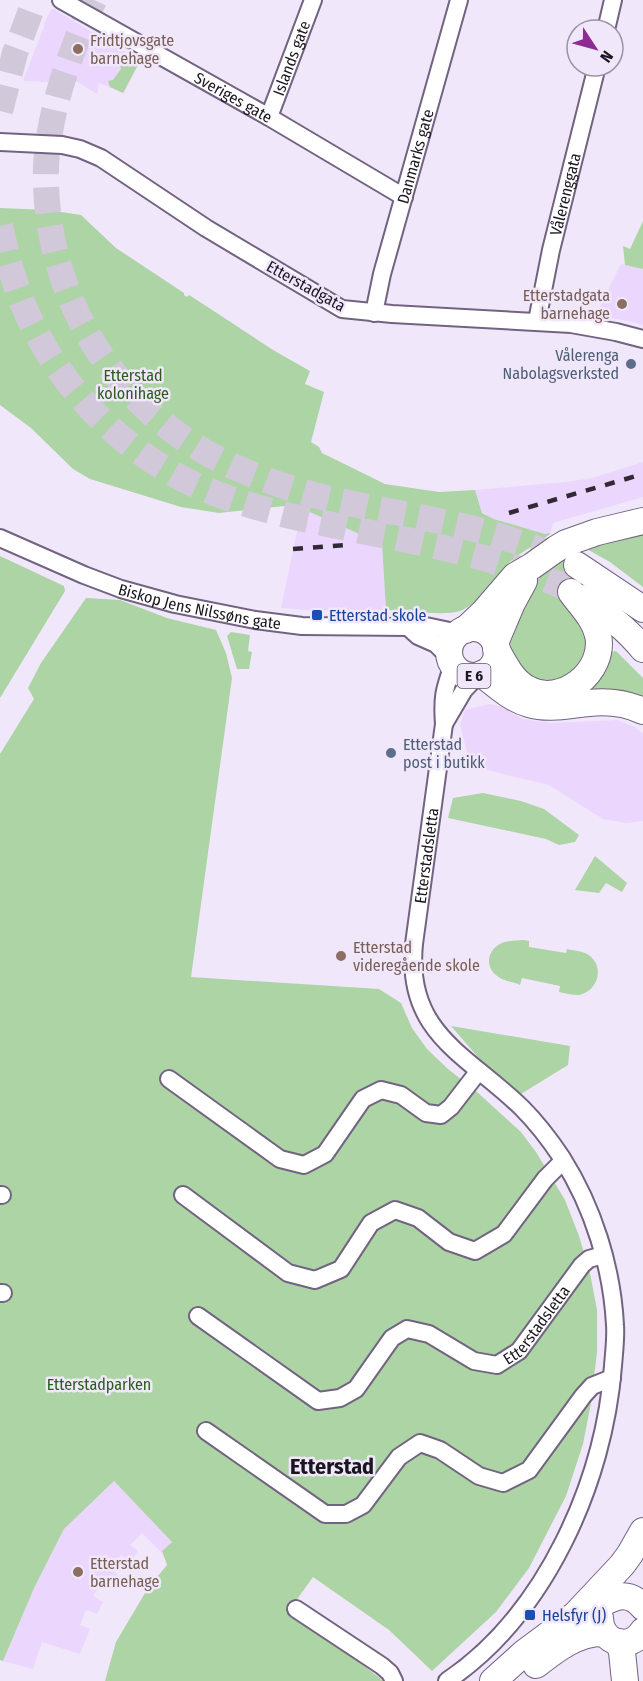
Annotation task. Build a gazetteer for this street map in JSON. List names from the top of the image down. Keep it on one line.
{"streets":{"highway":["E 6"],"street":["Islands gate","Sveriges gate","Danmarks gate","Vålerenggata","Etterstadgata","Biskop Jens Nilssøns gate","Etterstadsletta"]},"crossings":[["Islands gate","Sveriges gate"],["Sveriges gate","Danmarks gate"],["Danmarks gate","Etterstadgata"],["Vålerenggata","Etterstadgata"],["Biskop Jens Nilssøns gate","E 6"],["Biskop Jens Nilssøns gate","Etterstadsletta"],["E 6","Etterstadsletta"]],"districts":["Etterstad"],"parks":["Etterstad kolonihage","Etterstadparken"],"places":{"other":["Fridtjovsgate barnehage","Etterstadgata barnehage","Vålerenga Nabolagsverksted","Etterstad post i butikk","Etterstad videregående skole","Etterstad barnehage"],"transit":["Etterstad skole","Helsfyr (J)"]},"north":"bottom right"}
